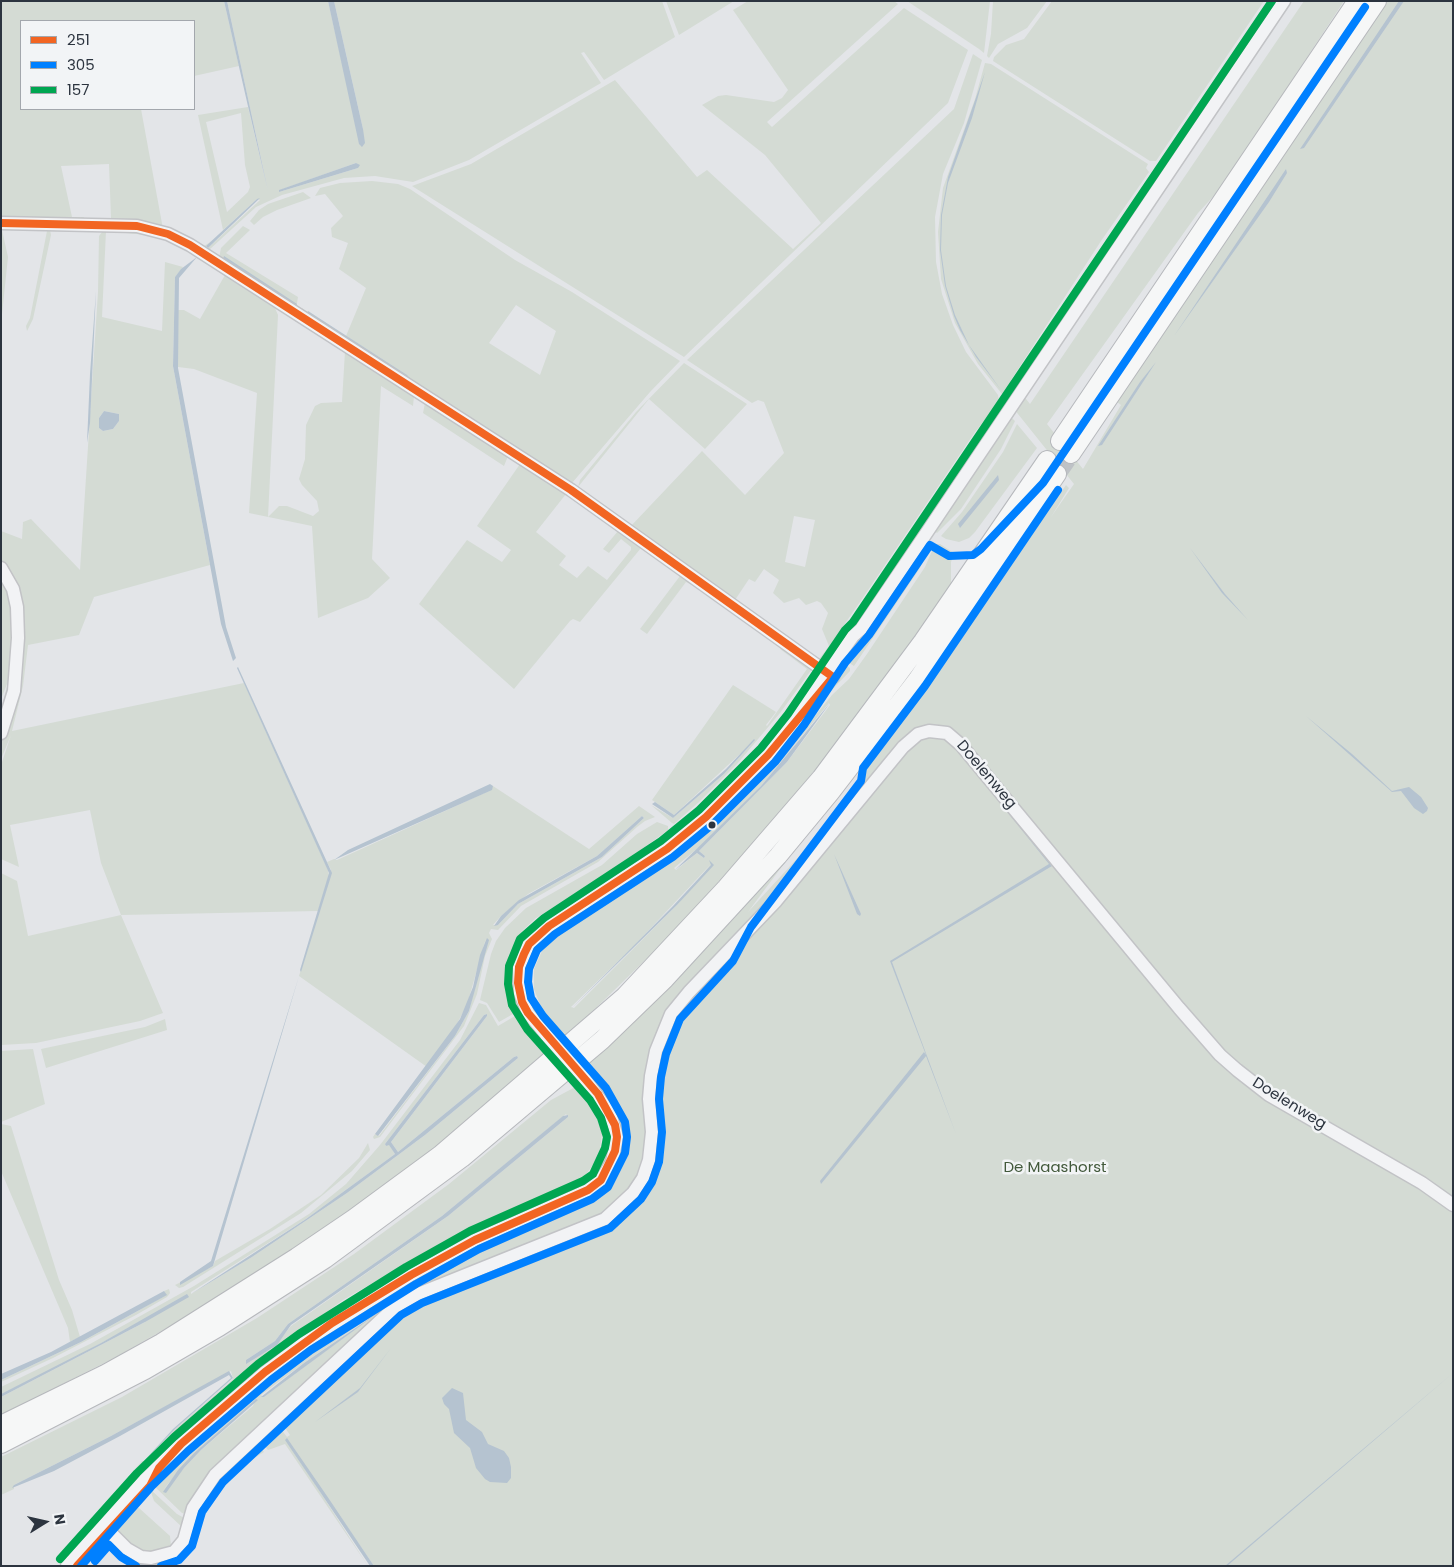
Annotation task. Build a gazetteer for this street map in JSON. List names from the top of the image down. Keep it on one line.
{"streets":{"street":["Doelenweg"]},"parks":["De Maashorst"],"lines":["transit line 157","transit line 305","transit line 251"],"legend":["251","305","157"],"north":"right"}
